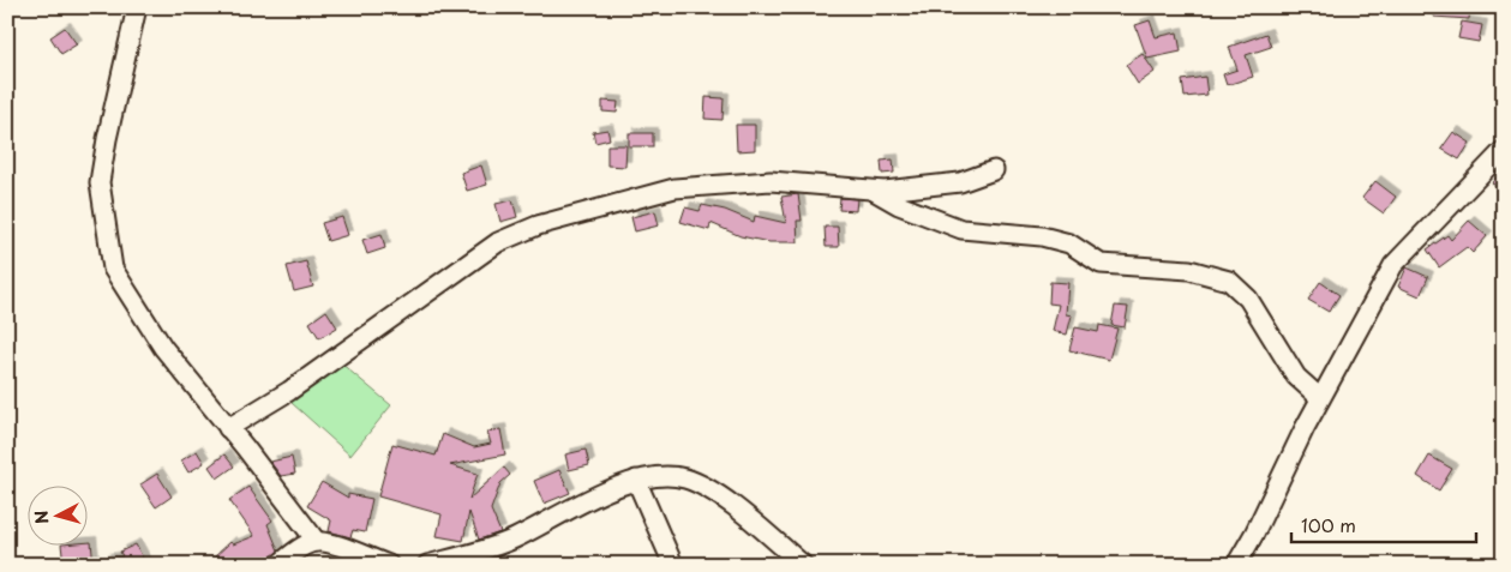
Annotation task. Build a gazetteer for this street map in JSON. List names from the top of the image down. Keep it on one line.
{"scale_bar":"100 m","north":"left"}
